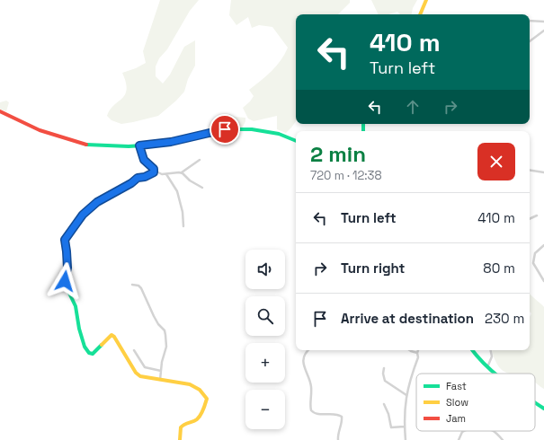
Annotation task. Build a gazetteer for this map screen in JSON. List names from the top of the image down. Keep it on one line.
{"legend":["Fast","Slow","Jam"],"page":{"turn":["410 m","Turn left"],"heading":["2 min","720 m · 12:38"],"list":[{"name":"Turn left","value":"410 m"},{"name":"Turn right","value":"80 m"},{"name":"Arrive at destination","value":"230 m"}],"map_buttons":["+","−"]}}
